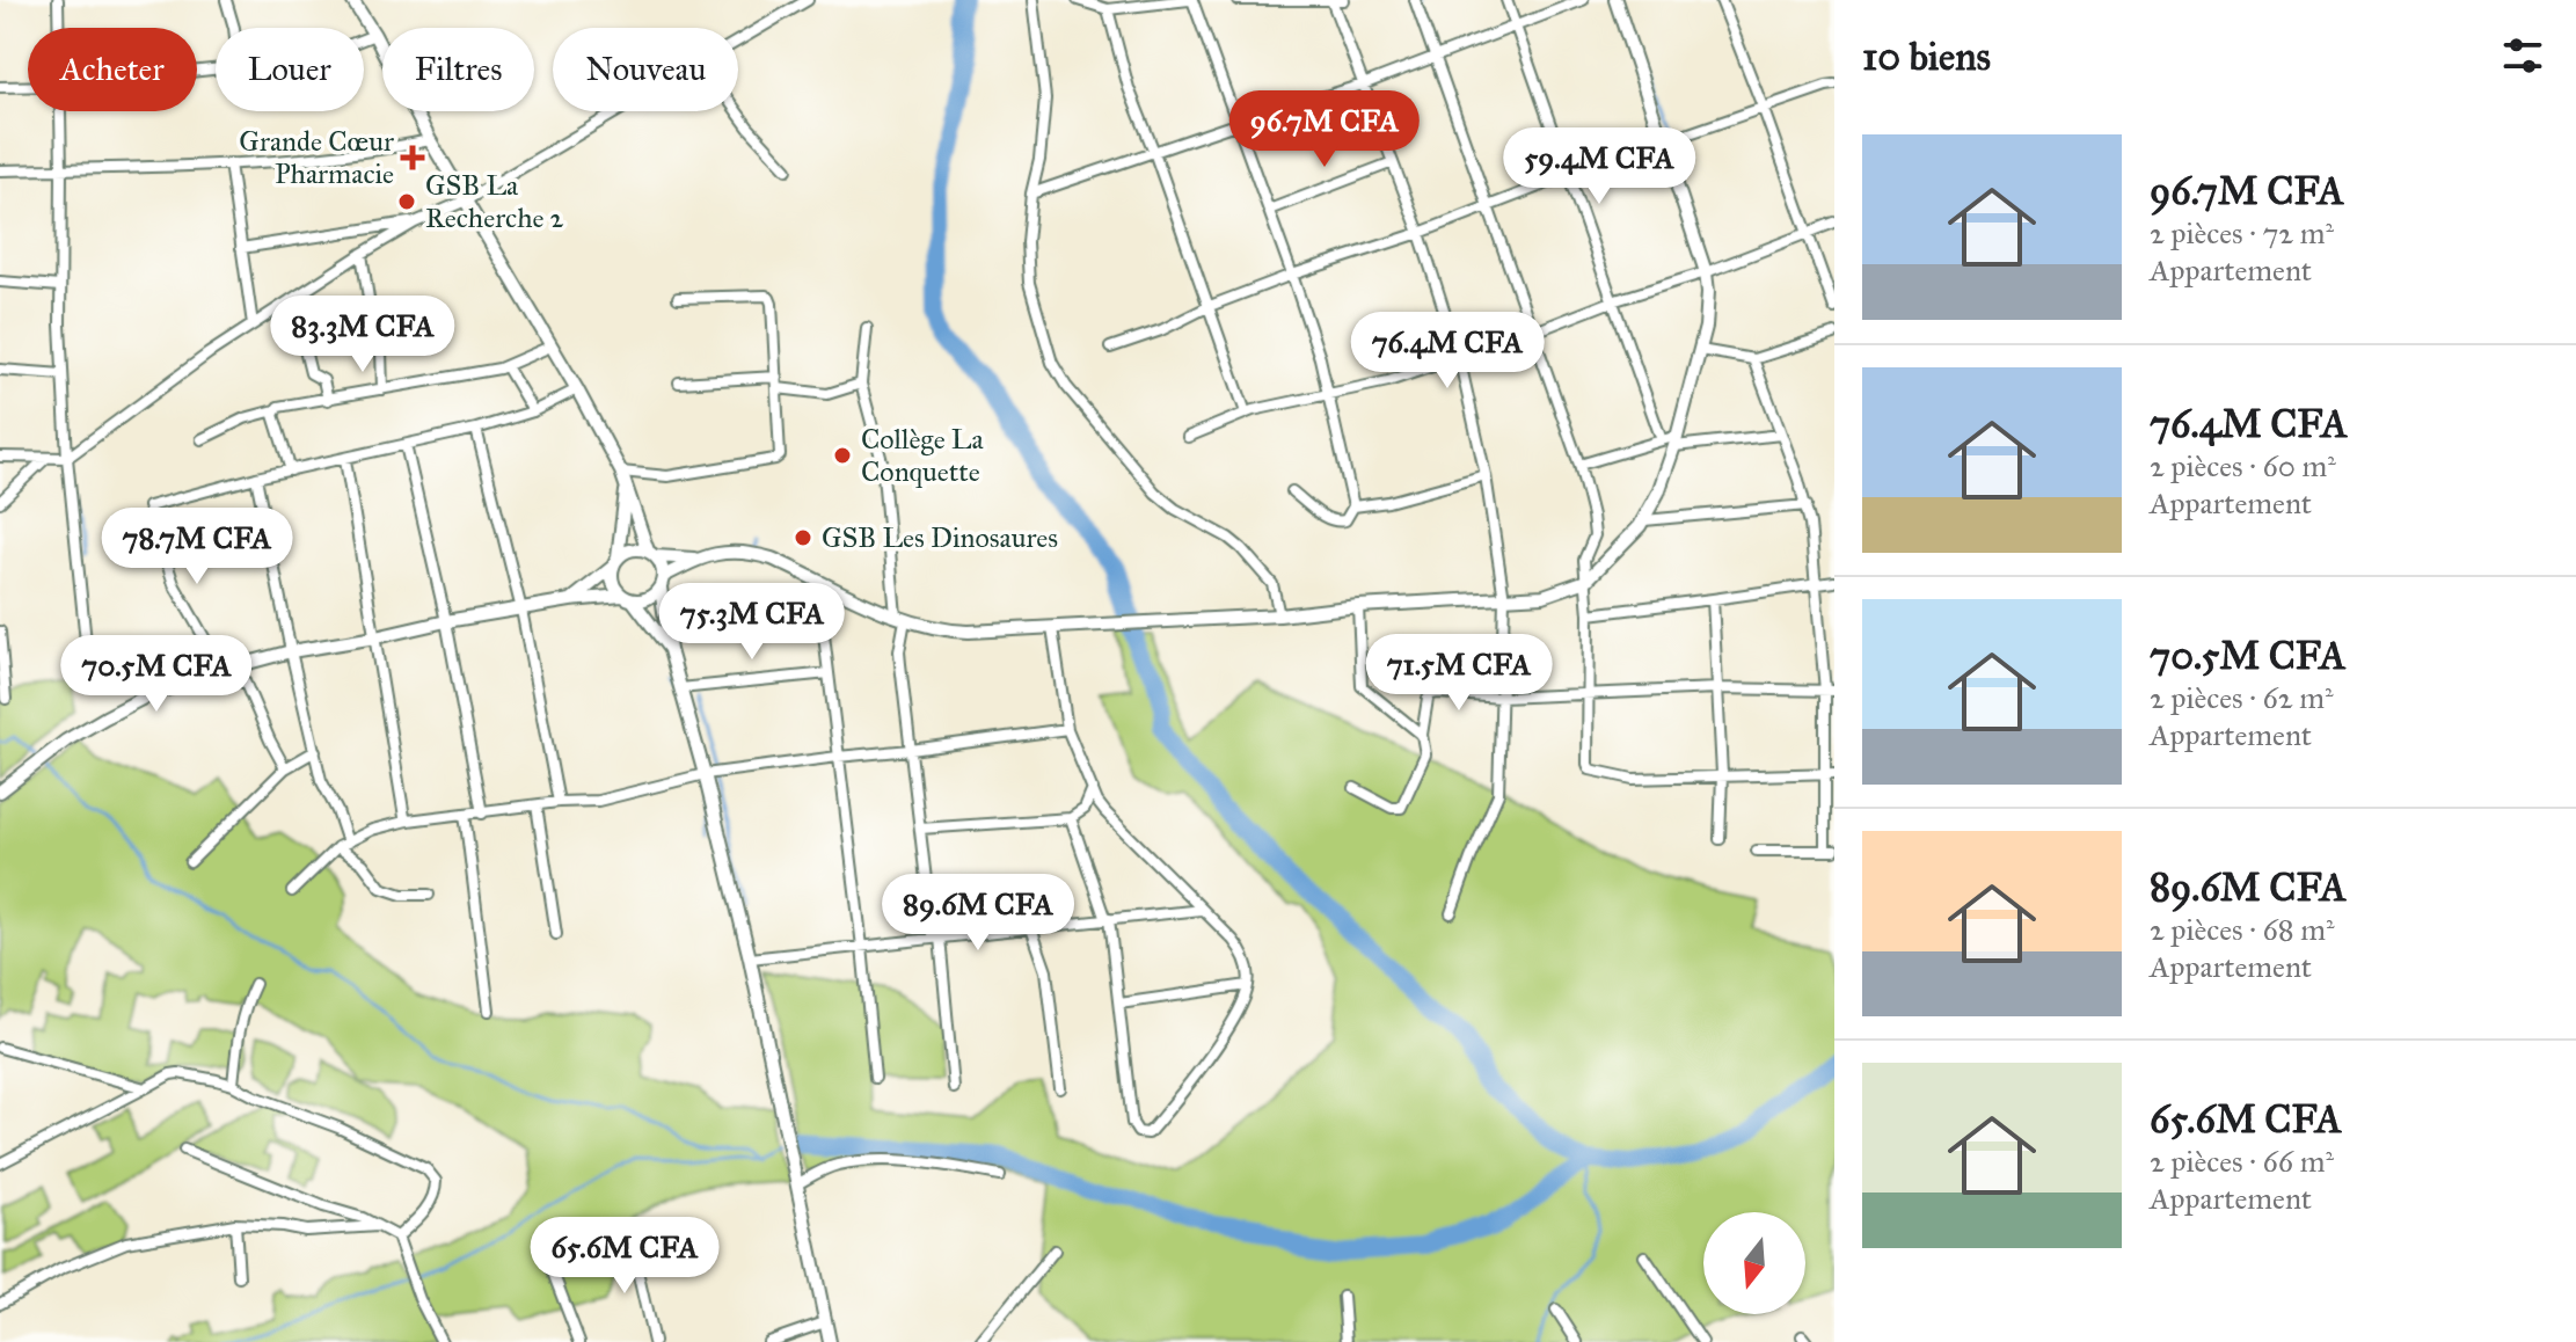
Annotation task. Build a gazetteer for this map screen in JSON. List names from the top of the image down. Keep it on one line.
{"places":{"health":["Grande Cœur Pharmacie"],"other":["GSB La Recherche 2","Collège La Conquette","GSB Les Dinosaures"]},"north":"bottom","page":{"heading":"10 biens","chip":["Acheter","Louer","Filtres","Nouveau"],"price":["96.7M CFA","59.4M CFA","83.3M CFA","76.4M CFA","78.7M CFA","75.3M CFA","71.5M CFA","70.5M CFA","89.6M CFA","65.6M CFA"],"list":[{"name":"96.7M CFA","note":"2 pièces · 72 m² · Appartement"},{"name":"76.4M CFA","note":"2 pièces · 60 m² · Appartement"},{"name":"70.5M CFA","note":"2 pièces · 62 m² · Appartement"},{"name":"89.6M CFA","note":"2 pièces · 68 m² · Appartement"},{"name":"65.6M CFA","note":"2 pièces · 66 m² · Appartement"}]}}
